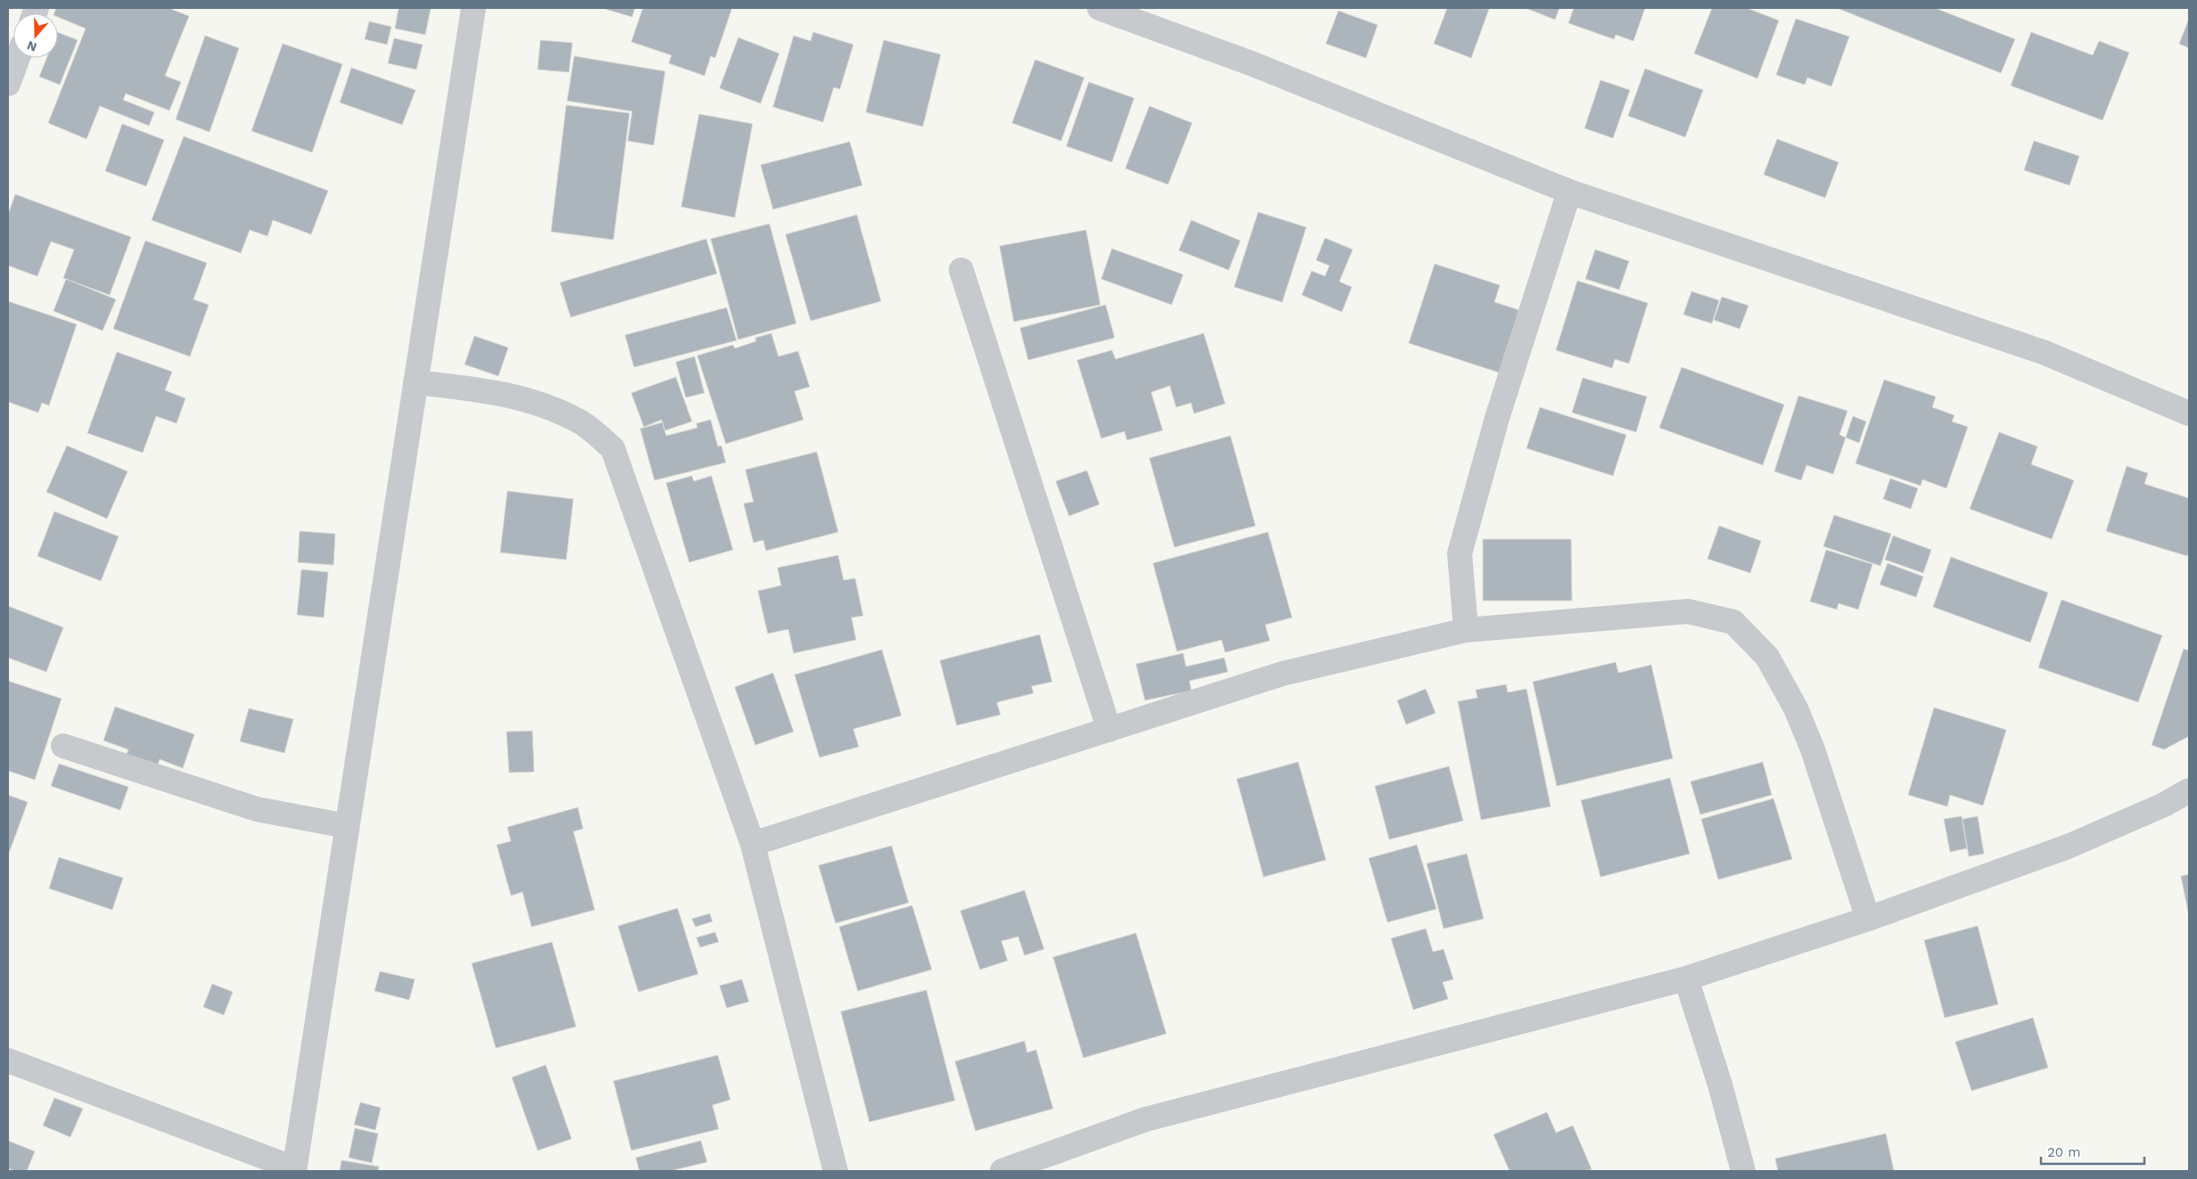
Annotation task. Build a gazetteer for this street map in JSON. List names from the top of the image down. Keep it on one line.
{"scale_bar":"20 m","north":"bottom"}
